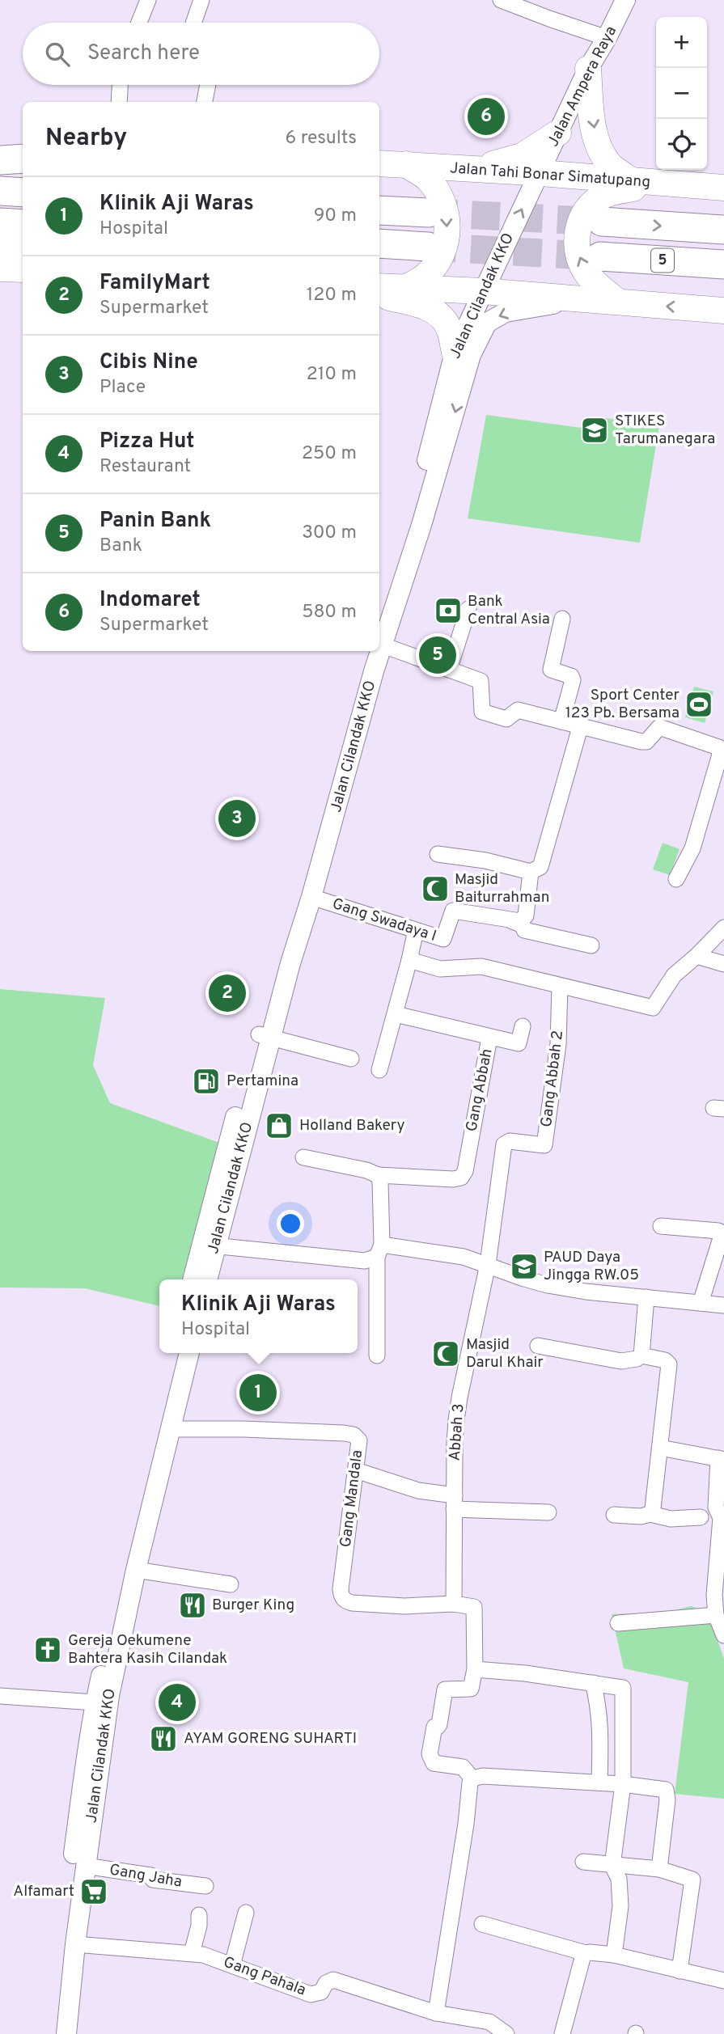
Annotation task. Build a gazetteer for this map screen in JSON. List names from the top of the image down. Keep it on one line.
{"streets":{"highway":["Jalan Tahi Bonar Simatupang","5"],"street":["Jalan Ampera Raya","Jalan Cilandak KKO","Gang Swadaya I","Gang Abbah 2","Gang Abbah","Abbah 3","Gang Mandala","Gang Jaha","Gang Pahala"]},"crossings":[["Jalan Ampera Raya","Jalan Tahi Bonar Simatupang"],["Jalan Ampera Raya","Jalan Cilandak KKO"],["Jalan Tahi Bonar Simatupang","Jalan Cilandak KKO"],["Jalan Cilandak KKO","Gang Swadaya I"],["Jalan Cilandak KKO","Gang Mandala"],["Jalan Cilandak KKO","Gang Jaha"],["Jalan Cilandak KKO","Gang Pahala"],["Gang Abbah 2","Abbah 3"],["Abbah 3","Gang Mandala"]],"places":{"school or university":["STIKES Tarumanegara","PAUD Daya Jingga RW.05"],"bank":["Bank Central Asia"],"sports":["Sport Center 123 Pb. Bersama"],"mosque":["Masjid Baiturrahman","Masjid Darul Khair"],"fuel station":["Pertamina"],"shop":["Holland Bakery"],"restaurant":["Burger King","AYAM GORENG SUHARTI"],"church":["Gereja Oekumene Bahtera Kasih Cilandak"],"supermarket":["Alfamart"]},"page":{"map_buttons":["+","−"],"search":"Search here","pins":["6","5","3","2","1","4"],"heading":["Nearby","6 results"],"list":[{"mark":"1","name":"Klinik Aji Waras","note":"Hospital","value":"90 m"},{"mark":"2","name":"FamilyMart","note":"Supermarket","value":"120 m"},{"mark":"3","name":"Cibis Nine","note":"Place","value":"210 m"},{"mark":"4","name":"Pizza Hut","note":"Restaurant","value":"250 m"},{"mark":"5","name":"Panin Bank","note":"Bank","value":"300 m"},{"mark":"6","name":"Indomaret","note":"Supermarket","value":"580 m"}],"popup":["Klinik Aji Waras","Hospital"]}}
